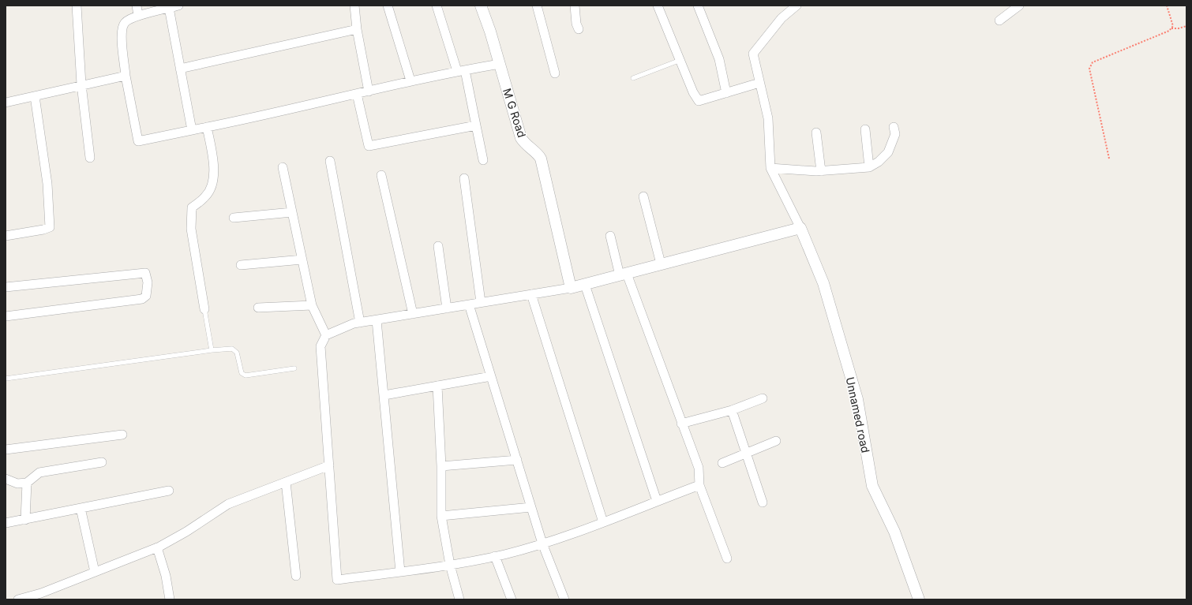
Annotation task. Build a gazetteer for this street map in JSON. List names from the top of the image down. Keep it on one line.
{"streets":{"street":["M G Road","Unnamed road"]}}
